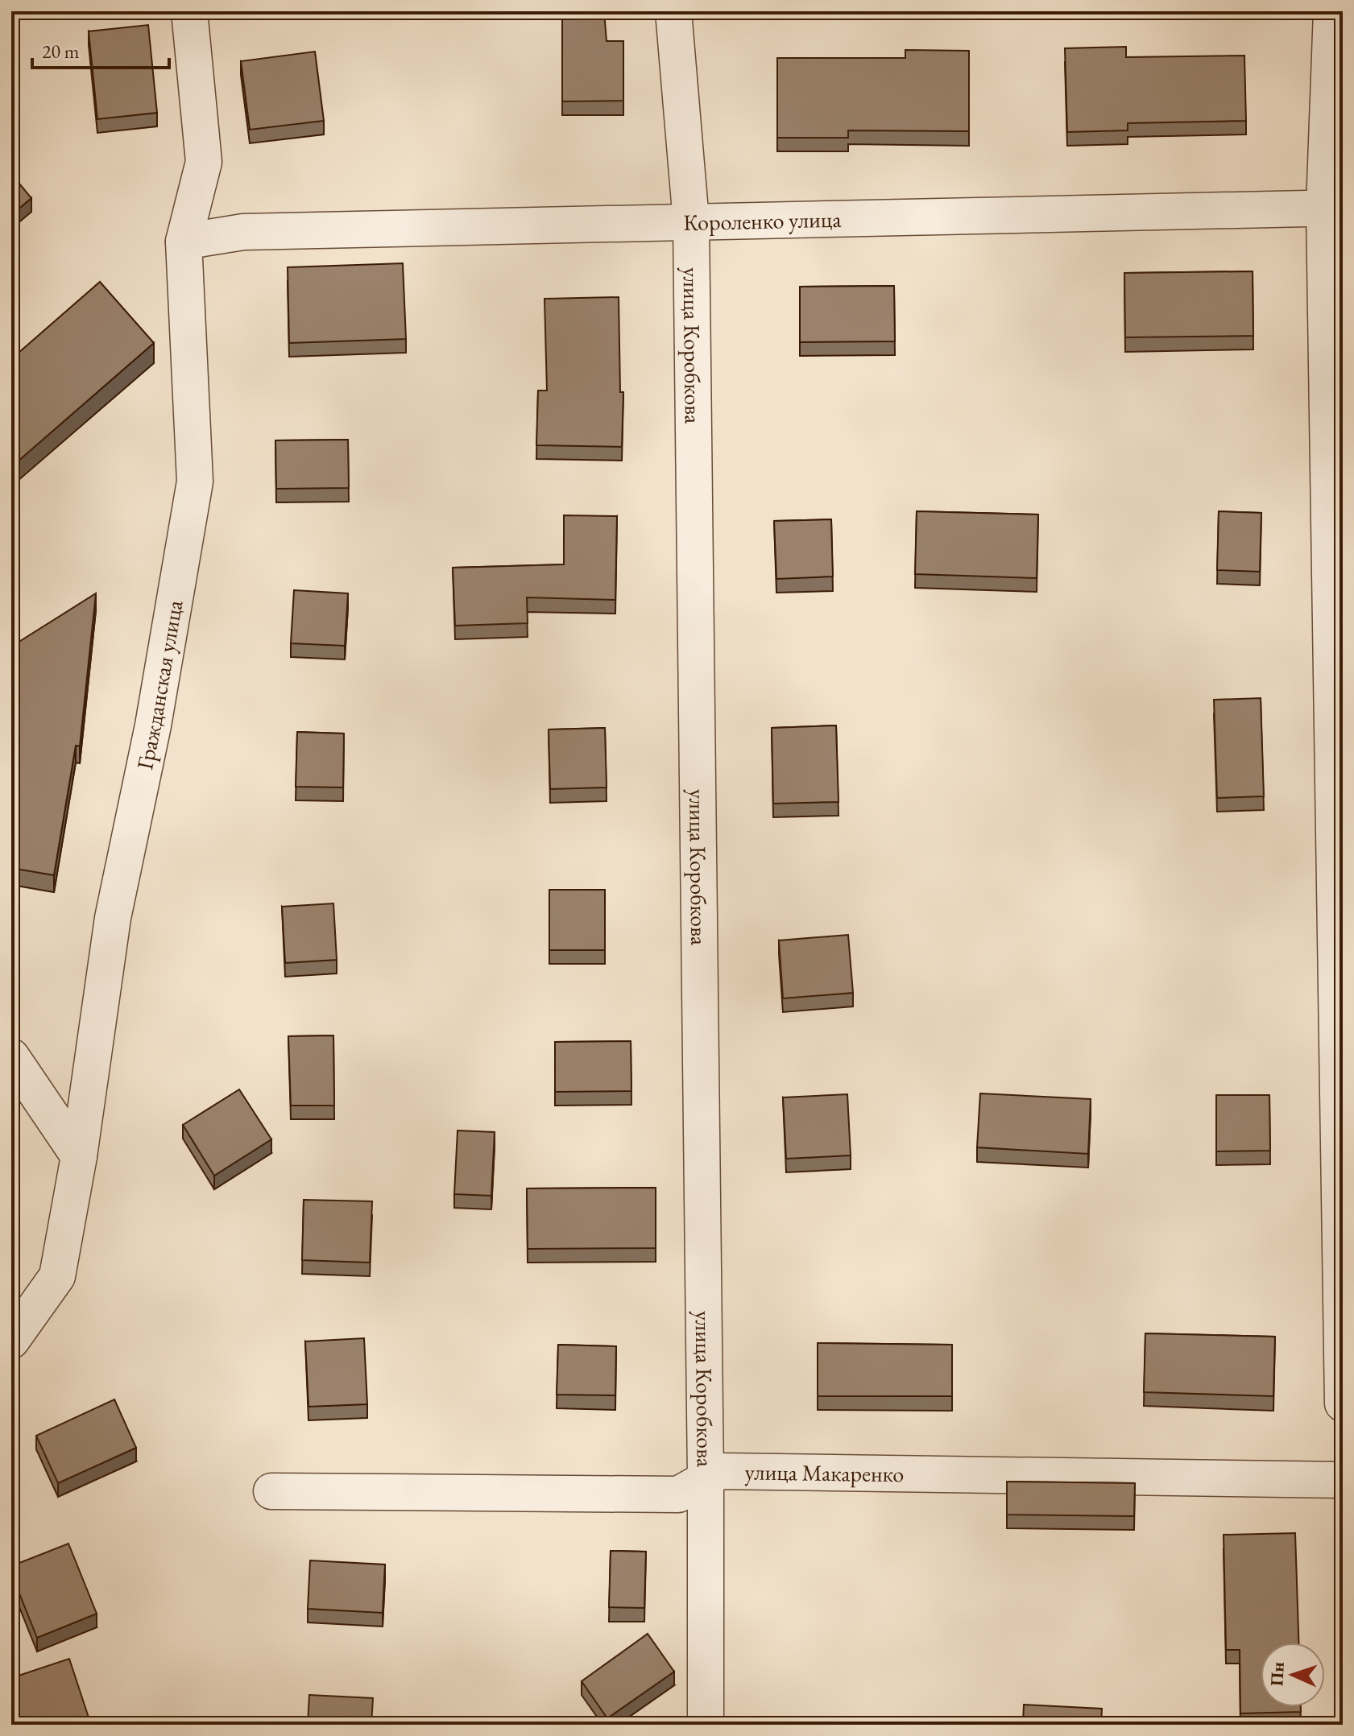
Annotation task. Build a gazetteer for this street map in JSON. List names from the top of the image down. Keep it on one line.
{"streets":{"street":["Короленко улица","улица Коробкова","Гражданская улица","улица Макаренко"]},"crossings":[["Короленко улица","улица Коробкова"],["Короленко улица","Гражданская улица"],["улица Коробкова","улица Макаренко"]],"scale_bar":"20 m","north":"left"}
